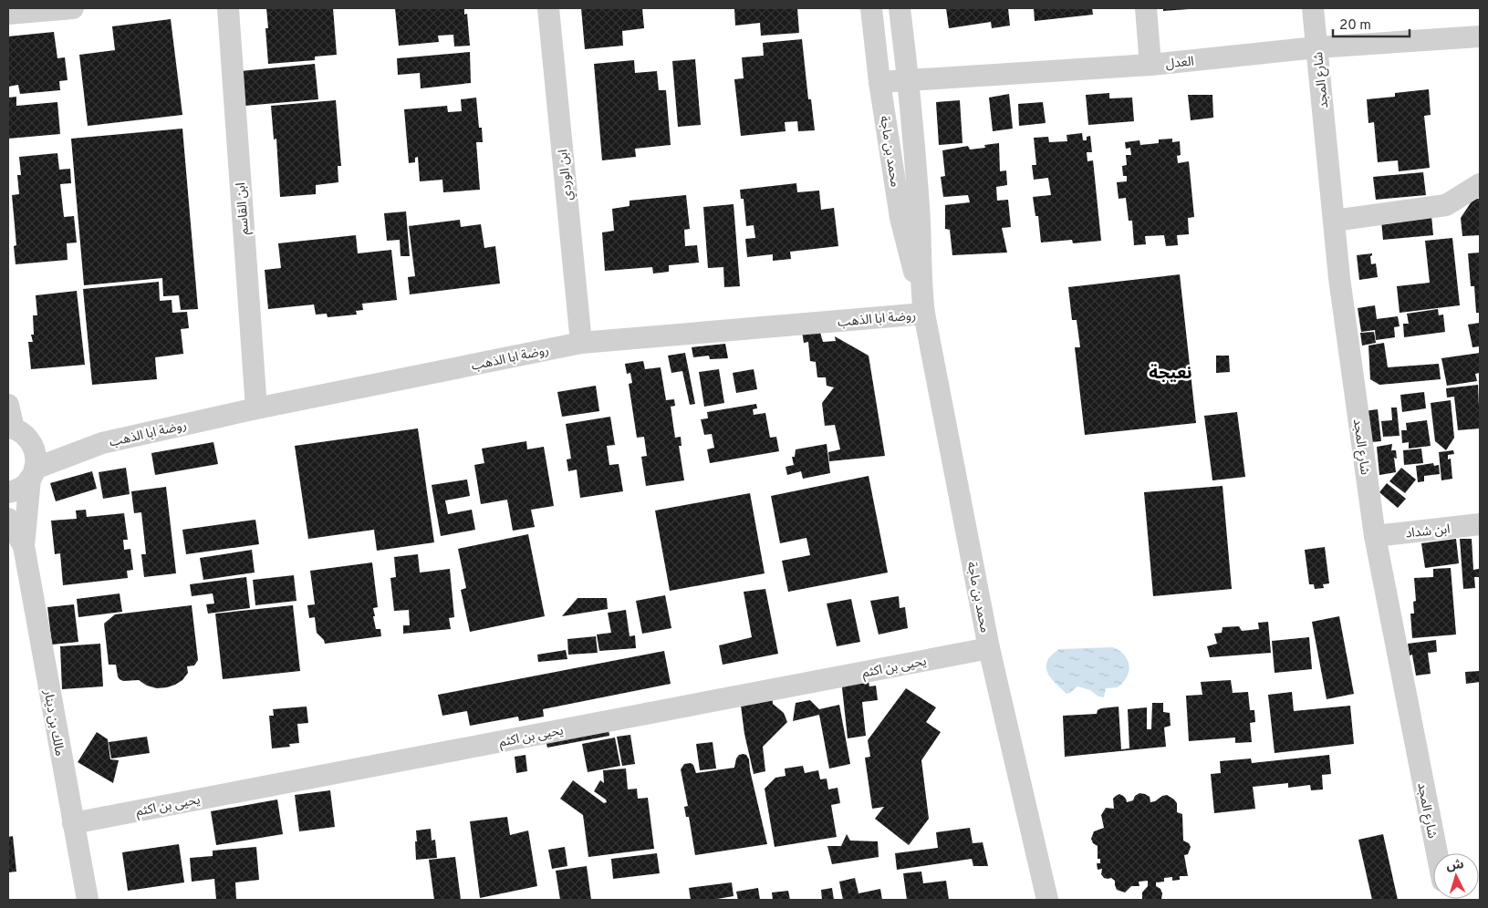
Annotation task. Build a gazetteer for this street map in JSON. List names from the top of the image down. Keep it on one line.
{"streets":{"street":["العدل","شارع المجد","محمد بن ماجة","ابن الوردي","ابن القاسم","روضة ابا الذهب","ابن شداد","يحيى بن اكثم","مالك بن دينار"]},"crossings":[["العدل","شارع المجد"],["العدل","محمد بن ماجة"],["شارع المجد","ابن شداد"],["محمد بن ماجة","روضة ابا الذهب"],["محمد بن ماجة","يحيى بن اكثم"],["ابن الوردي","روضة ابا الذهب"],["ابن القاسم","روضة ابا الذهب"],["روضة ابا الذهب","مالك بن دينار"],["يحيى بن اكثم","مالك بن دينار"]],"districts":["نعيجة"],"scale_bar":"20 m","north":"top"}
